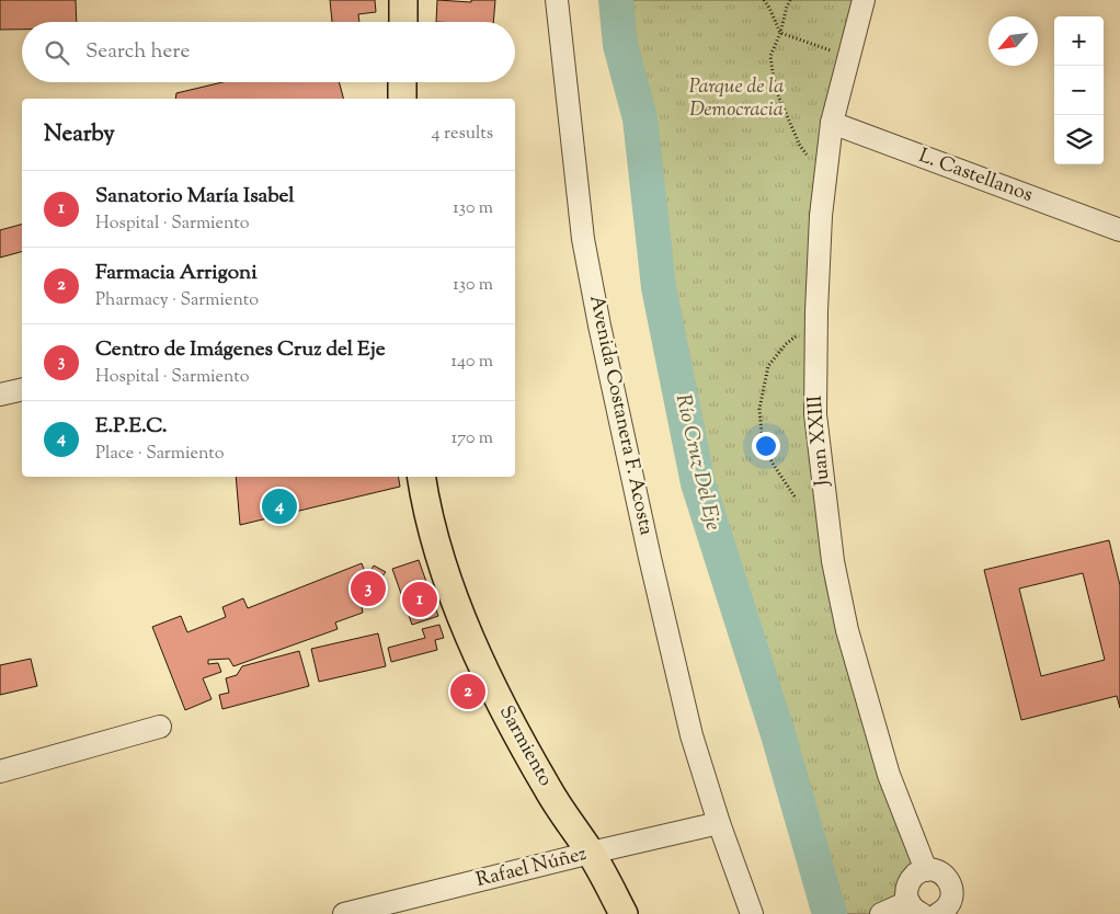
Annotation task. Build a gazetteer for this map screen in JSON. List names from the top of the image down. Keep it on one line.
{"streets":{"main road":["Sarmiento"],"street":["L. Castellanos","Avenida Costanera F. Acosta","Juan XXIII","Rafael Núñez"]},"crossings":[["L. Castellanos","Juan XXIII"],["Avenida Costanera F. Acosta","Rafael Núñez"],["Sarmiento","Rafael Núñez"]],"water":["Río Cruz Del Eje"],"parks":["Parque de la Democracia"],"north":"bottom left","page":{"map_buttons":["+","−"],"search":"Search here","heading":["Nearby","4 results"],"list":[{"mark":"1","name":"Sanatorio María Isabel","note":"Hospital · Sarmiento","value":"130 m"},{"mark":"2","name":"Farmacia Arrigoni","note":"Pharmacy · Sarmiento","value":"130 m"},{"mark":"3","name":"Centro de Imágenes Cruz del Eje","note":"Hospital · Sarmiento","value":"140 m"},{"mark":"4","name":"E.P.E.C.","note":"Place · Sarmiento","value":"170 m"}],"pins":["4","3","1","2"]}}
